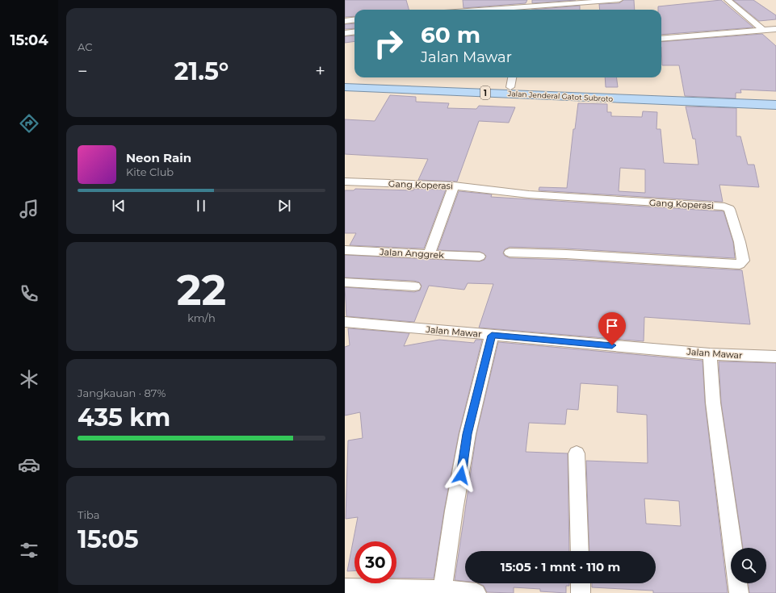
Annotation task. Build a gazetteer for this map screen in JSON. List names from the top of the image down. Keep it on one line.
{"streets":{"highway":["1","Jalan Jenderal Gatot Subroto"],"street":["Gang Koperasi","Jalan Anggrek","Jalan Mawar"]},"page":{"tabs":"15:04","tile":["AC",["22","km/h"],["Jangkauan · 87%","435 km"],["Tiba","15:05"]],"turn":["60 m","Jalan Mawar"],"heat":["−","21.5°","+"],"song":["Neon Rain","Kite Club"],"limit":"30","trip":"15:05 · 1 mnt · 110 m"}}
